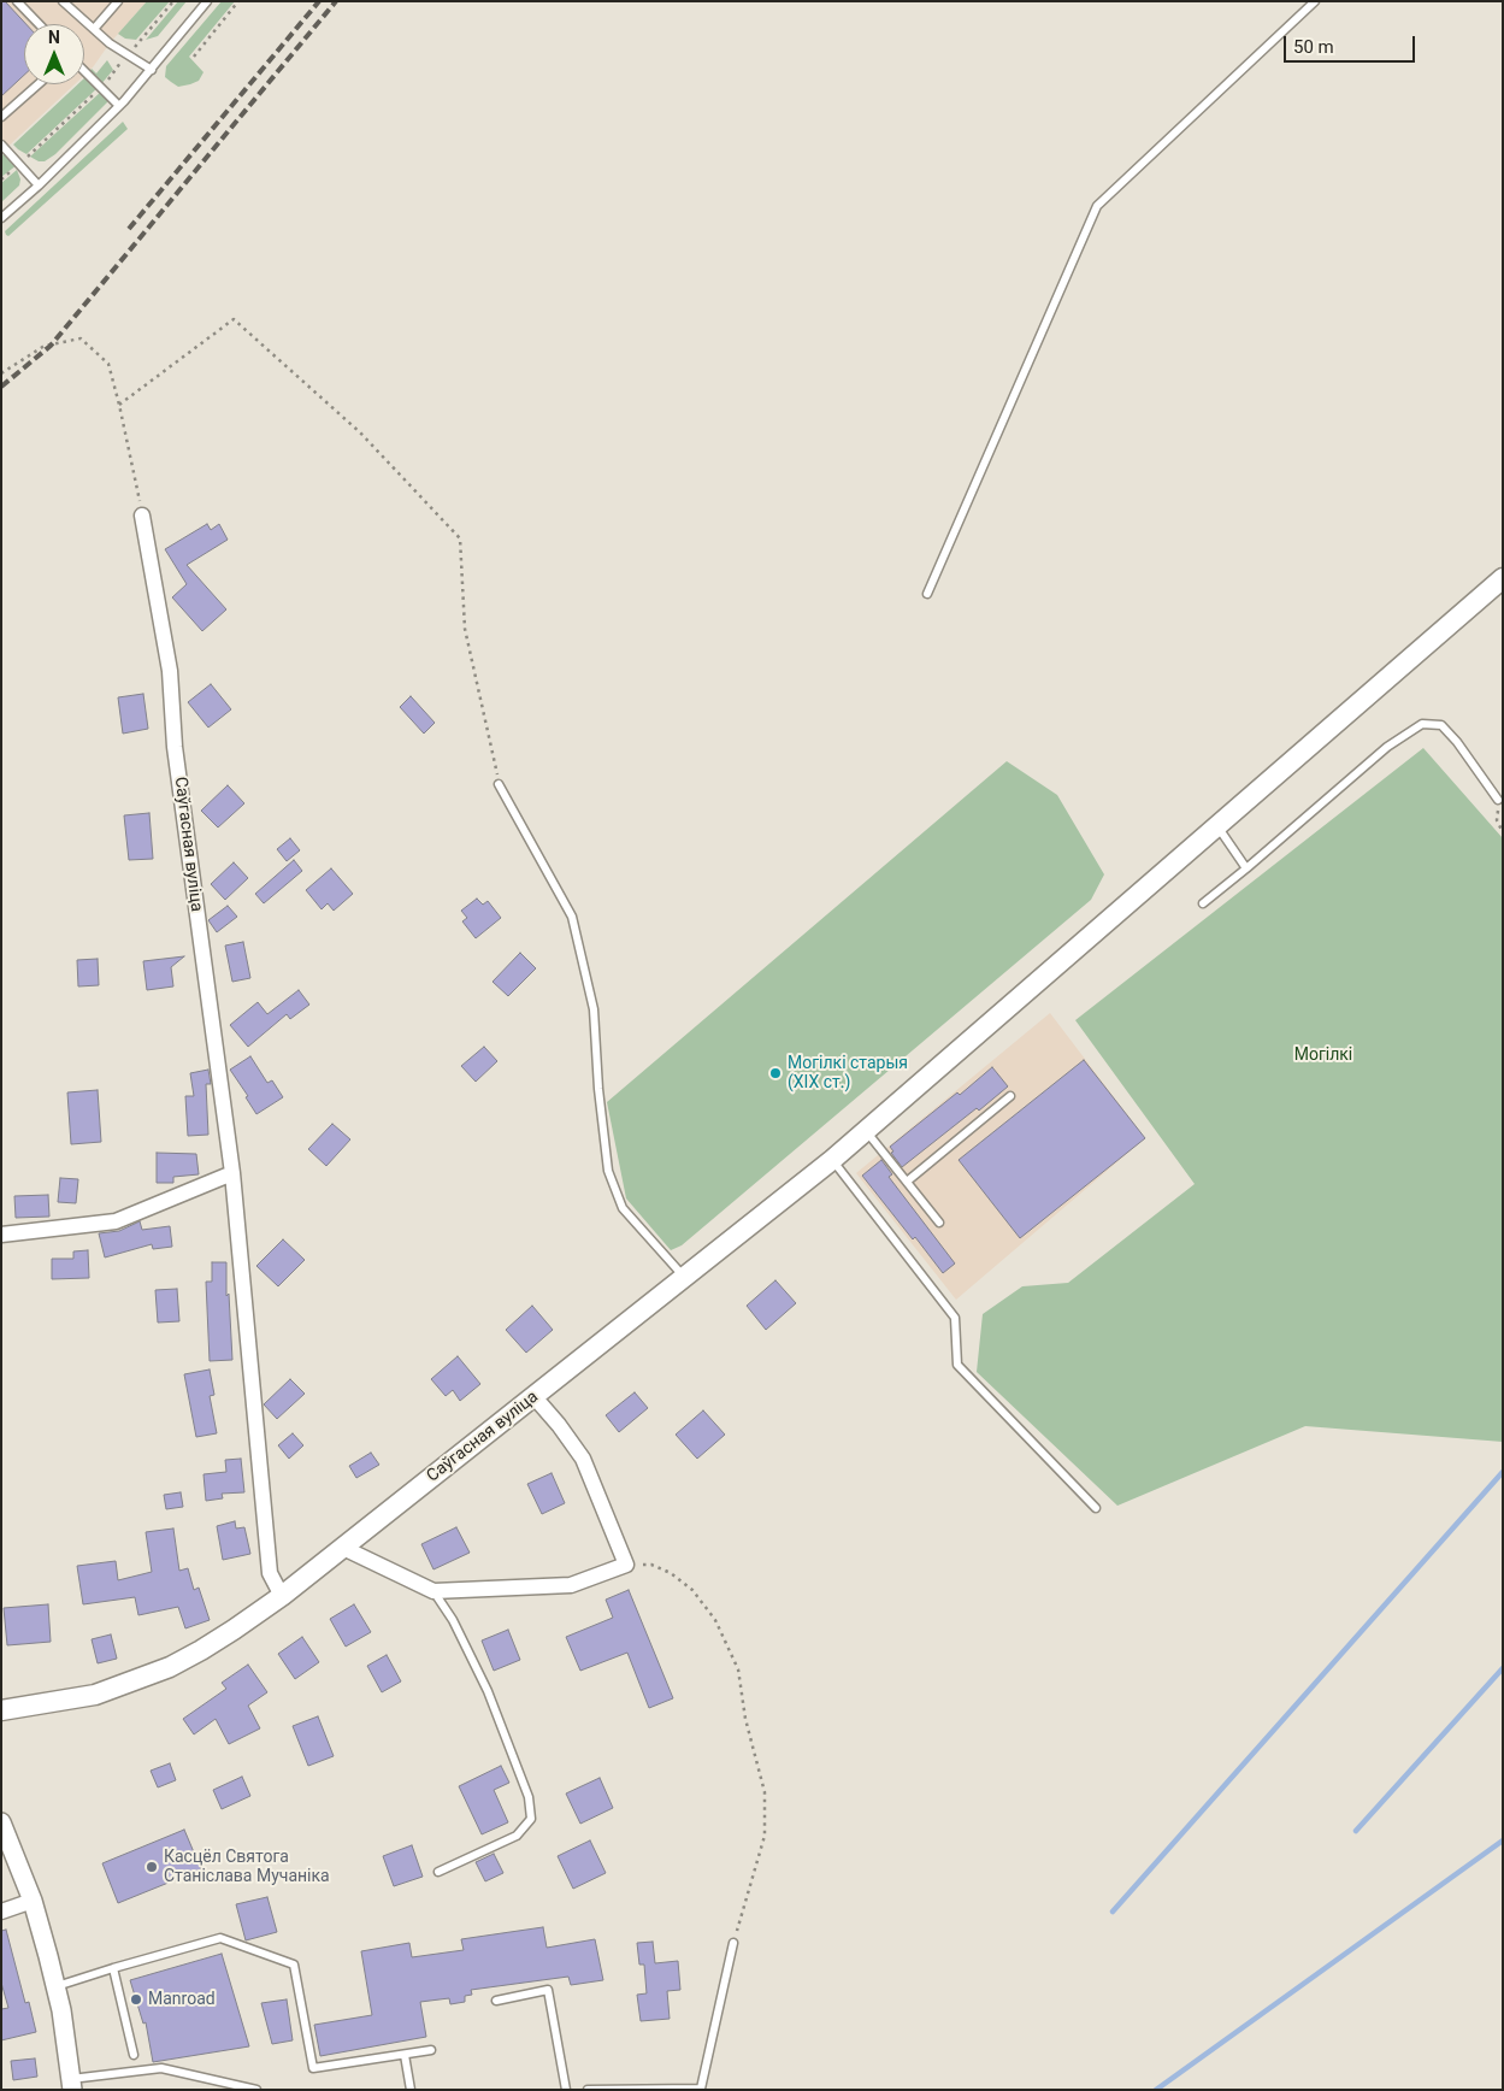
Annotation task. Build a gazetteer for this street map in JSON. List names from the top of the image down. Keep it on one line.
{"streets":{"main road":["Саўгасная вуліца"]},"parks":["Могілкі"],"places":["Могілкі старыя (XIX ст.)","Касцёл Святога Станіслава Мучаніка","Manroad"],"scale_bar":"50 m","north":"top"}
